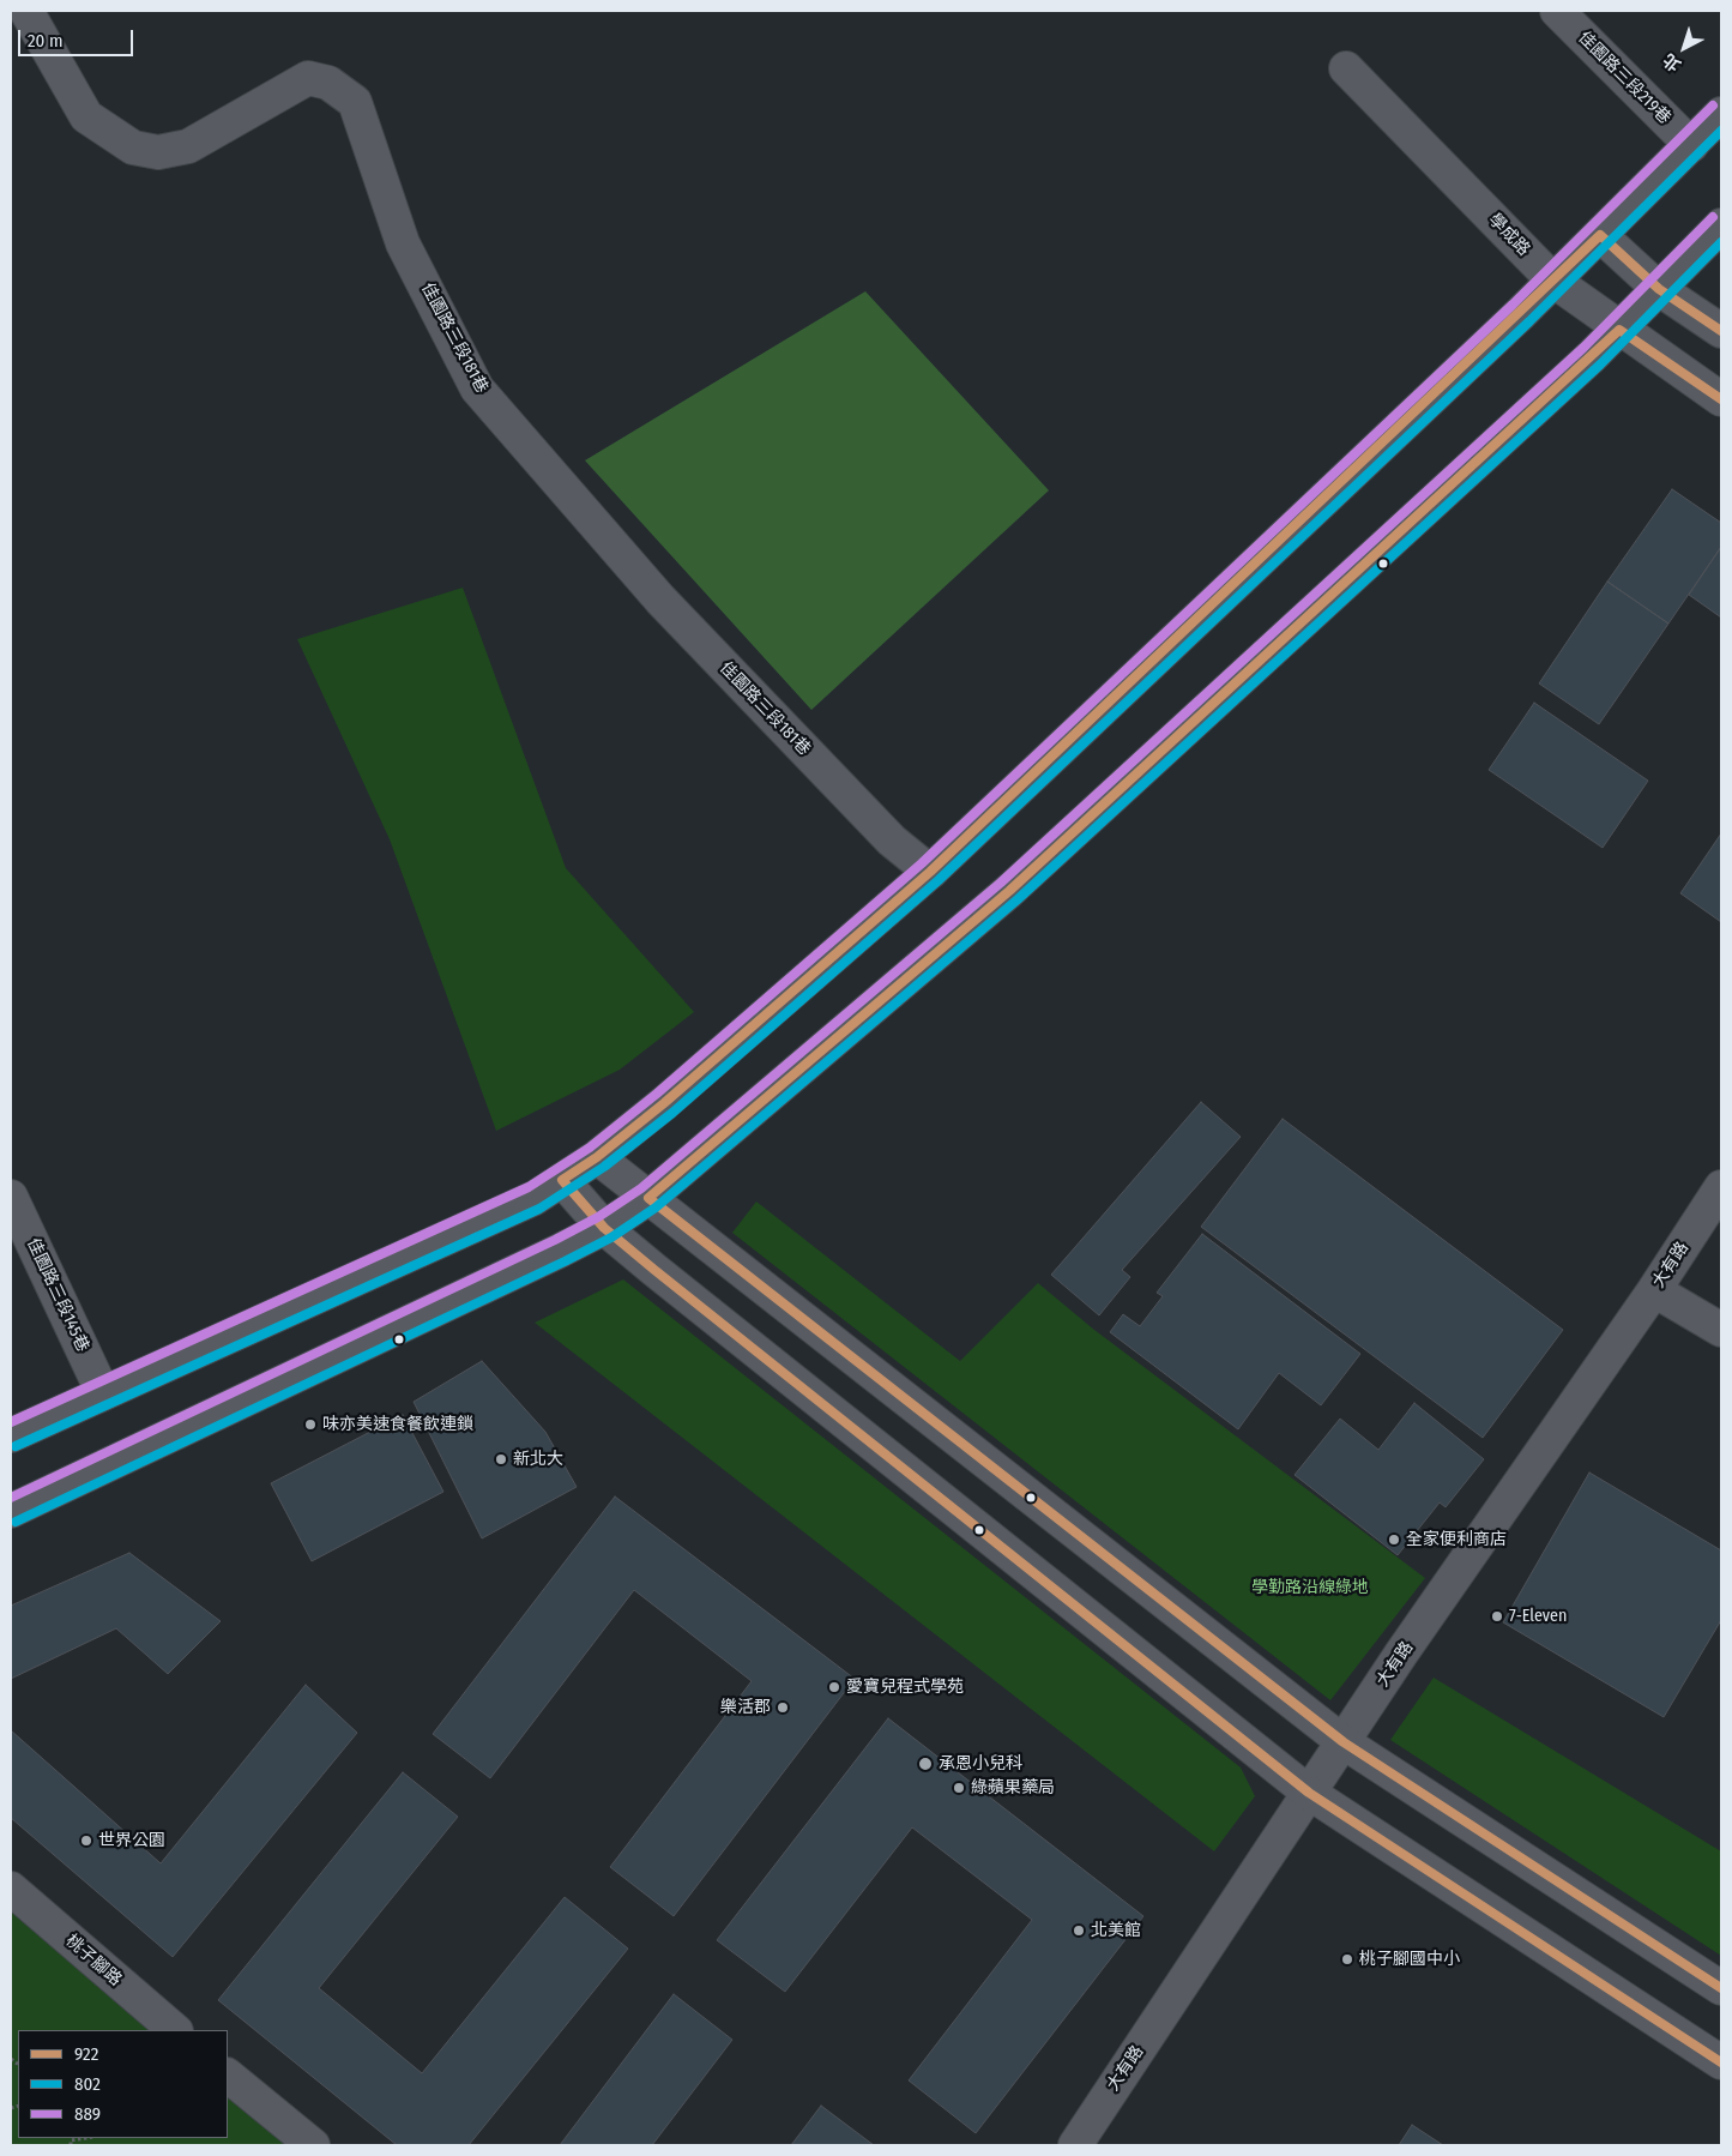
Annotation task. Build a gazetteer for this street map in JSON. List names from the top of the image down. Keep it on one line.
{"streets":{"street":["佳園路三段219巷","學成路","佳園路三段181巷","大有路","佳園路三段145巷","桃子腳路"]},"parks":["學勤路沿線綠地"],"places":["味亦美速食餐飲連鎖","新北大","全家便利商店","7-Eleven","愛寶兒程式學苑","樂活郡","承恩小兒科","綠蘋果藥局","世界公園","北美館","桃子腳國中小"],"lines":["transit line 889","transit line 802","transit line 922"],"legend":["922","802","889"],"scale_bar":"20 m","north":"bottom left"}
